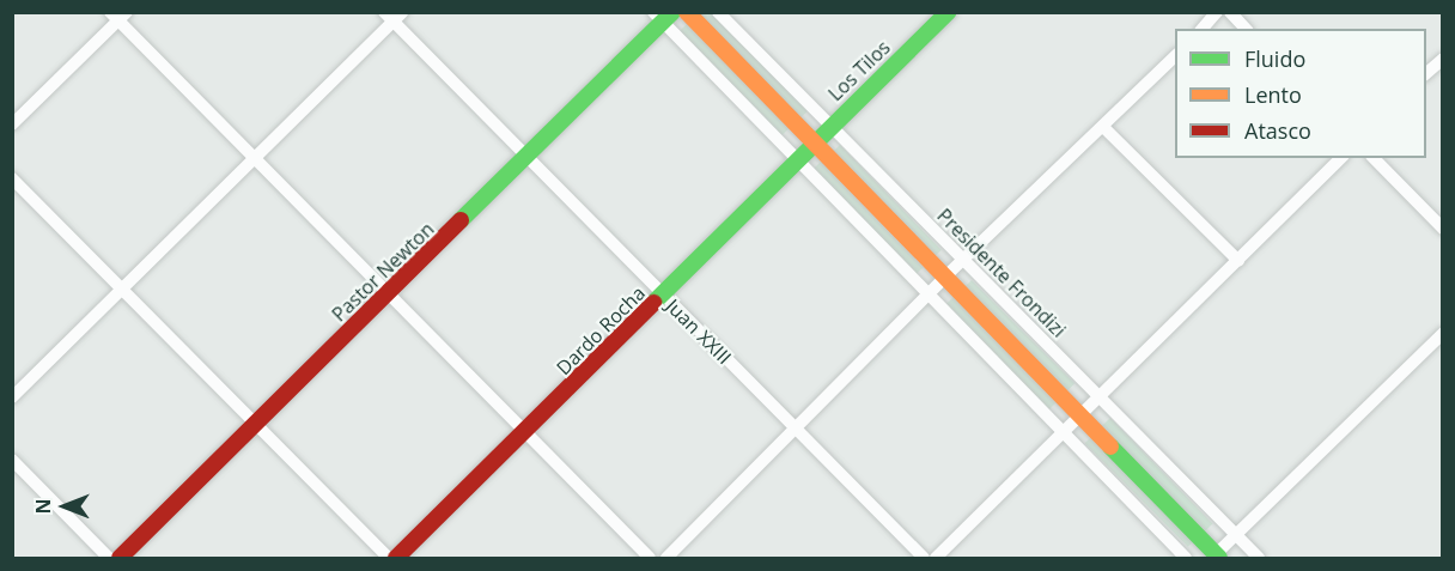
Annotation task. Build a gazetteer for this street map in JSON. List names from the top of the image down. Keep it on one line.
{"streets":{"street":["Los Tilos","Pastor Newton","Presidente Frondizi","Dardo Rocha","Juan XXIII"]},"crossings":[["Los Tilos","Presidente Frondizi"],["Los Tilos","Dardo Rocha"],["Pastor Newton","Juan XXIII"],["Presidente Frondizi","Dardo Rocha"],["Dardo Rocha","Juan XXIII"]],"legend":["Fluido","Lento","Atasco"],"north":"left"}
